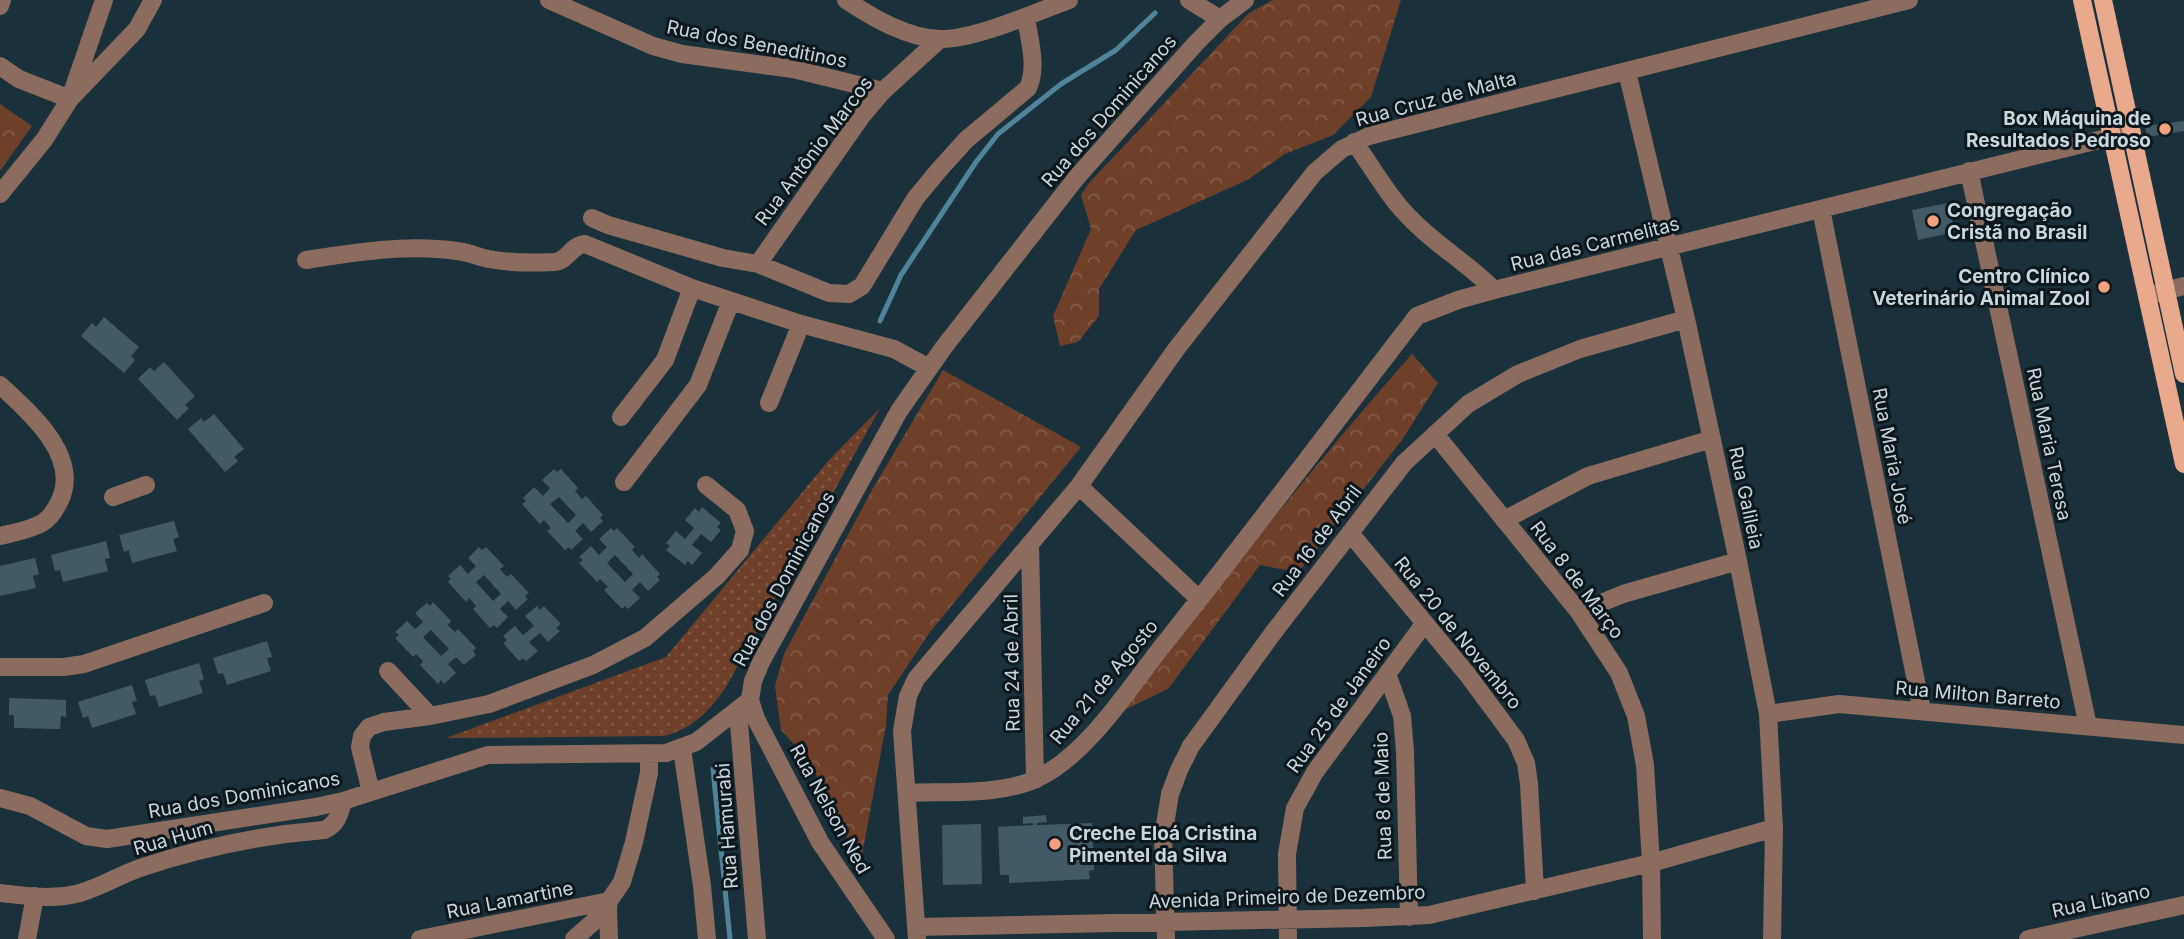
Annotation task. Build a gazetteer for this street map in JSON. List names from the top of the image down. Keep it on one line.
{"streets":{"street":["Rua dos Beneditinos","Rua Cruz de Malta","Rua dos Dominicanos","Rua Antônio Marcos","Rua das Carmelitas","Rua Maria Teresa","Rua Maria José","Rua Galileia","Rua 16 de Abril","Rua 8 de Março","Rua 20 de Novembro","Rua 24 de Abril","Rua 21 de Agosto","Rua Milton Barreto","Rua 25 de Janeiro","Rua 8 de Maio","Rua Nelson Ned","Rua Hamurabi","Rua Hum","Avenida Primeiro de Dezembro","Rua Lamartine","Rua Líbano"]},"crossings":[["Rua dos Beneditinos","Rua Antônio Marcos"],["Rua Cruz de Malta","Rua Galileia"],["Rua Cruz de Malta","Rua 24 de Abril"],["Rua Cruz de Malta","Rua 21 de Agosto"],["Rua Cruz de Malta","Rua Nelson Ned"],["Rua Cruz de Malta","Avenida Primeiro de Dezembro"],["Rua dos Dominicanos","Rua Nelson Ned"],["Rua dos Dominicanos","Rua Hamurabi"],["Rua dos Dominicanos","Rua Hum"],["Rua das Carmelitas","Rua Maria Teresa"],["Rua das Carmelitas","Rua Maria José"],["Rua das Carmelitas","Rua Galileia"],["Rua das Carmelitas","Rua 21 de Agosto"],["Rua Maria Teresa","Rua Milton Barreto"],["Rua Maria José","Rua Milton Barreto"],["Rua Galileia","Rua 16 de Abril"],["Rua Galileia","Rua Milton Barreto"],["Rua Galileia","Avenida Primeiro de Dezembro"],["Rua 16 de Abril","Rua 8 de Março"],["Rua 16 de Abril","Rua 20 de Novembro"],["Rua 16 de Abril","Avenida Primeiro de Dezembro"],["Rua 8 de Março","Avenida Primeiro de Dezembro"],["Rua 20 de Novembro","Rua 25 de Janeiro"],["Rua 20 de Novembro","Avenida Primeiro de Dezembro"],["Rua 24 de Abril","Rua 21 de Agosto"],["Rua 25 de Janeiro","Rua 8 de Maio"],["Rua 25 de Janeiro","Avenida Primeiro de Dezembro"],["Rua 8 de Maio","Avenida Primeiro de Dezembro"],["Rua Nelson Ned","Rua Hamurabi"],["Rua Nelson Ned","Avenida Primeiro de Dezembro"]],"places":["Box Máquina de Resultados Pedroso","Congregação Cristã no Brasil","Centro Clínico Veterinário Animal Zool","Creche Eloá Cristina Pimentel da Silva"]}
